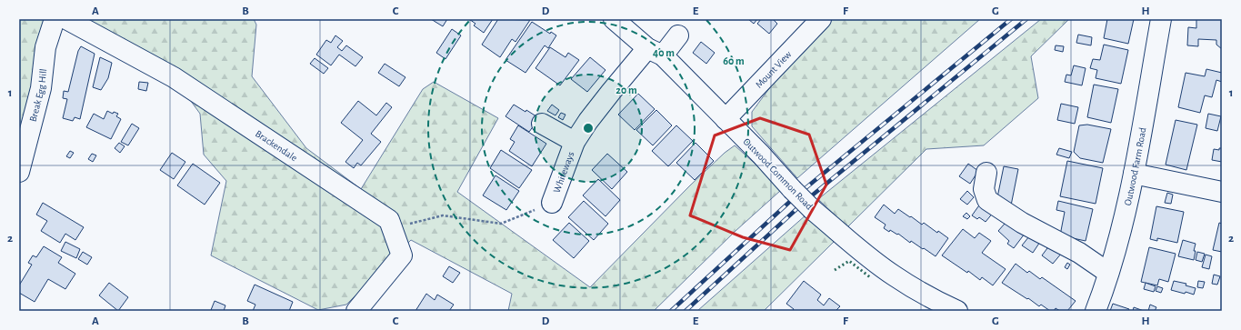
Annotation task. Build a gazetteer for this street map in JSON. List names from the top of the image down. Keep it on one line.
{"streets":{"street":["Mount View","Break Egg Hill","Brackendale","Outwood Farm Road","Whiteways","Outwood Common Road"]},"crossings":[["Mount View","Outwood Common Road"],["Whiteways","Outwood Common Road"]],"grid":{"columns":["A","B","C","D","E","F","G","H"],"rows":["1","2"]},"rings":["40 m","60 m","20 m"]}
